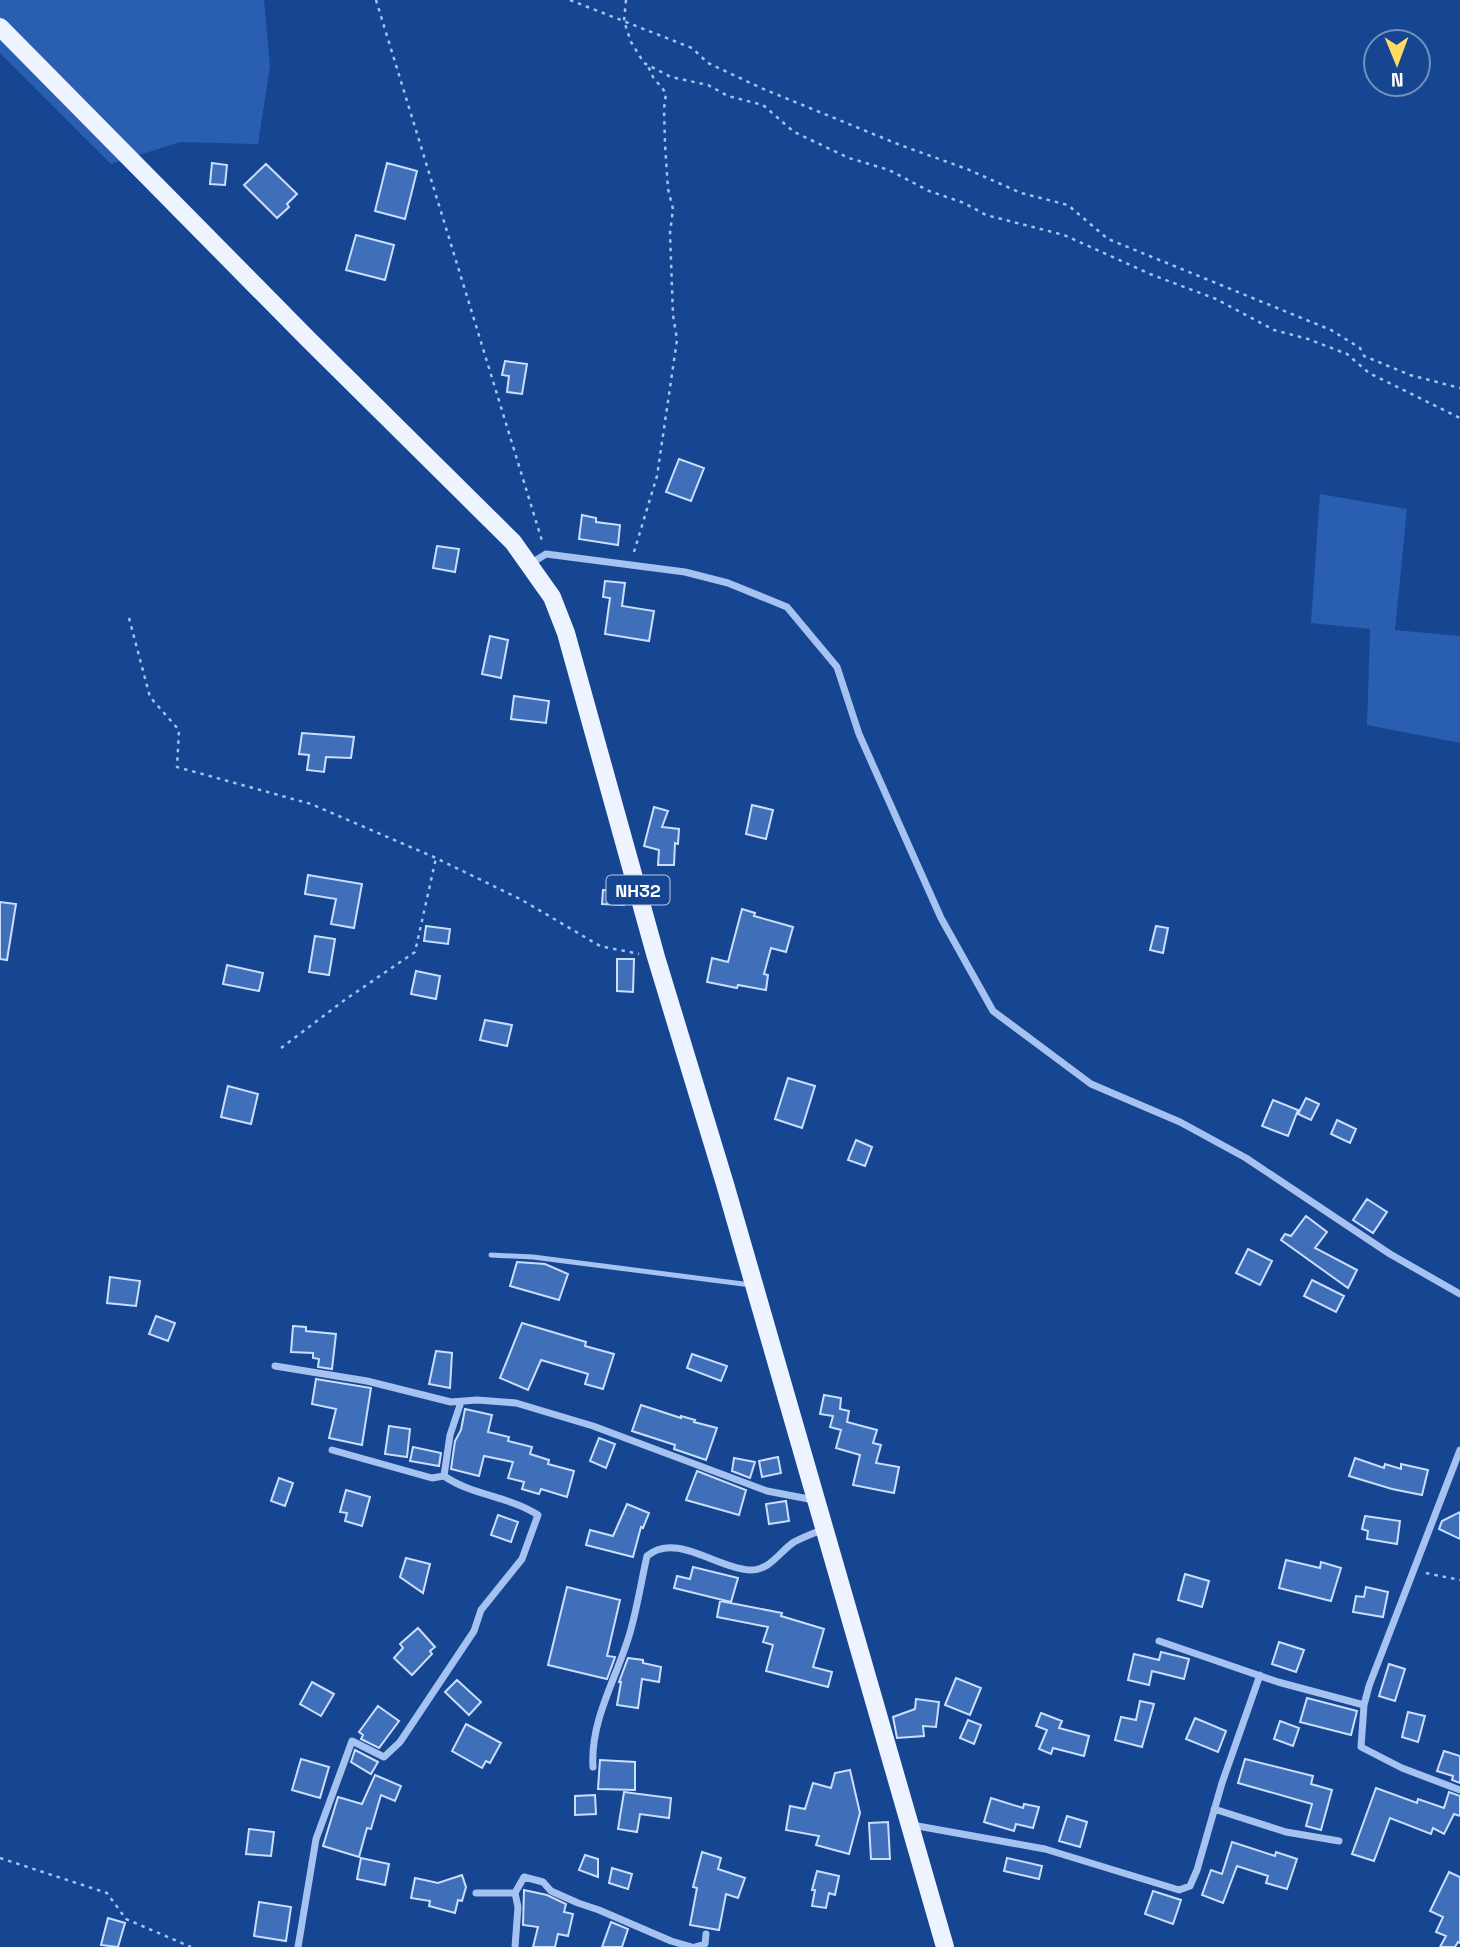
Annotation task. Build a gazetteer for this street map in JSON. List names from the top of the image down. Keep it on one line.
{"streets":{"main road":["NH32"]},"north":"bottom"}
